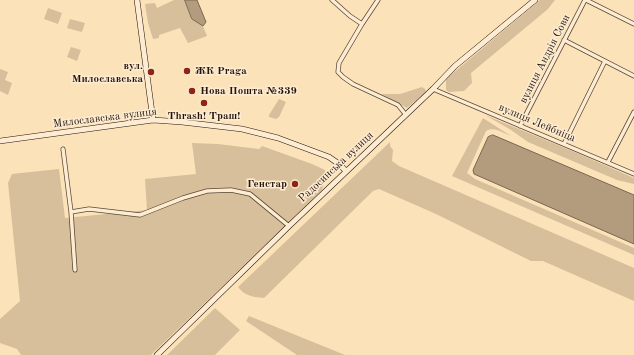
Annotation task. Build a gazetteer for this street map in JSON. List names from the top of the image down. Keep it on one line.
{"streets":{"main road":["Милославська вулиця","Радосинська вулиця"],"street":["вулиця Андрія Сови","вулиця Лейбніца"]},"crossings":[["вулиця Андрія Сови","вулиця Лейбніца"],["Милославська вулиця","Радосинська вулиця"],["вулиця Лейбніца","Радосинська вулиця"]],"places":["ЖК Praga","вул. Милославська","Нова Пошта №339","Thrash! Траш!","Генстар"]}
